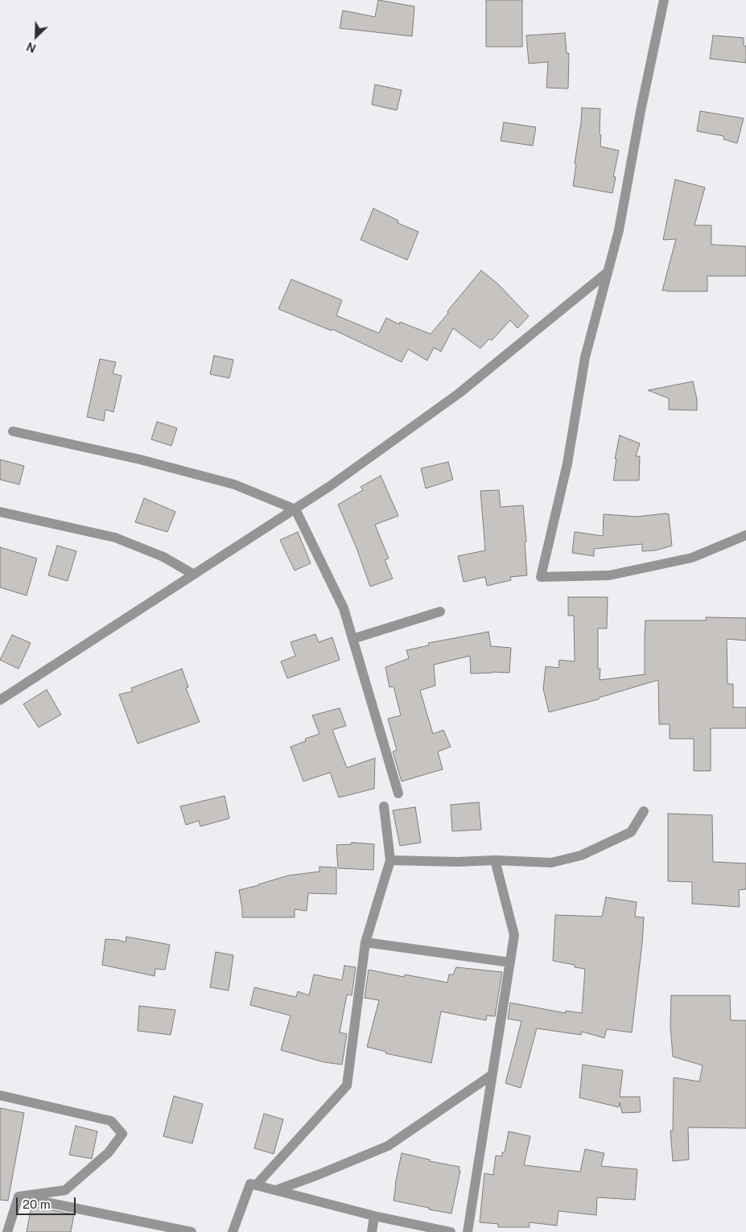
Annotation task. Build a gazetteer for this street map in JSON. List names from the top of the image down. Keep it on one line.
{"scale_bar":"20 m","north":"bottom left"}
